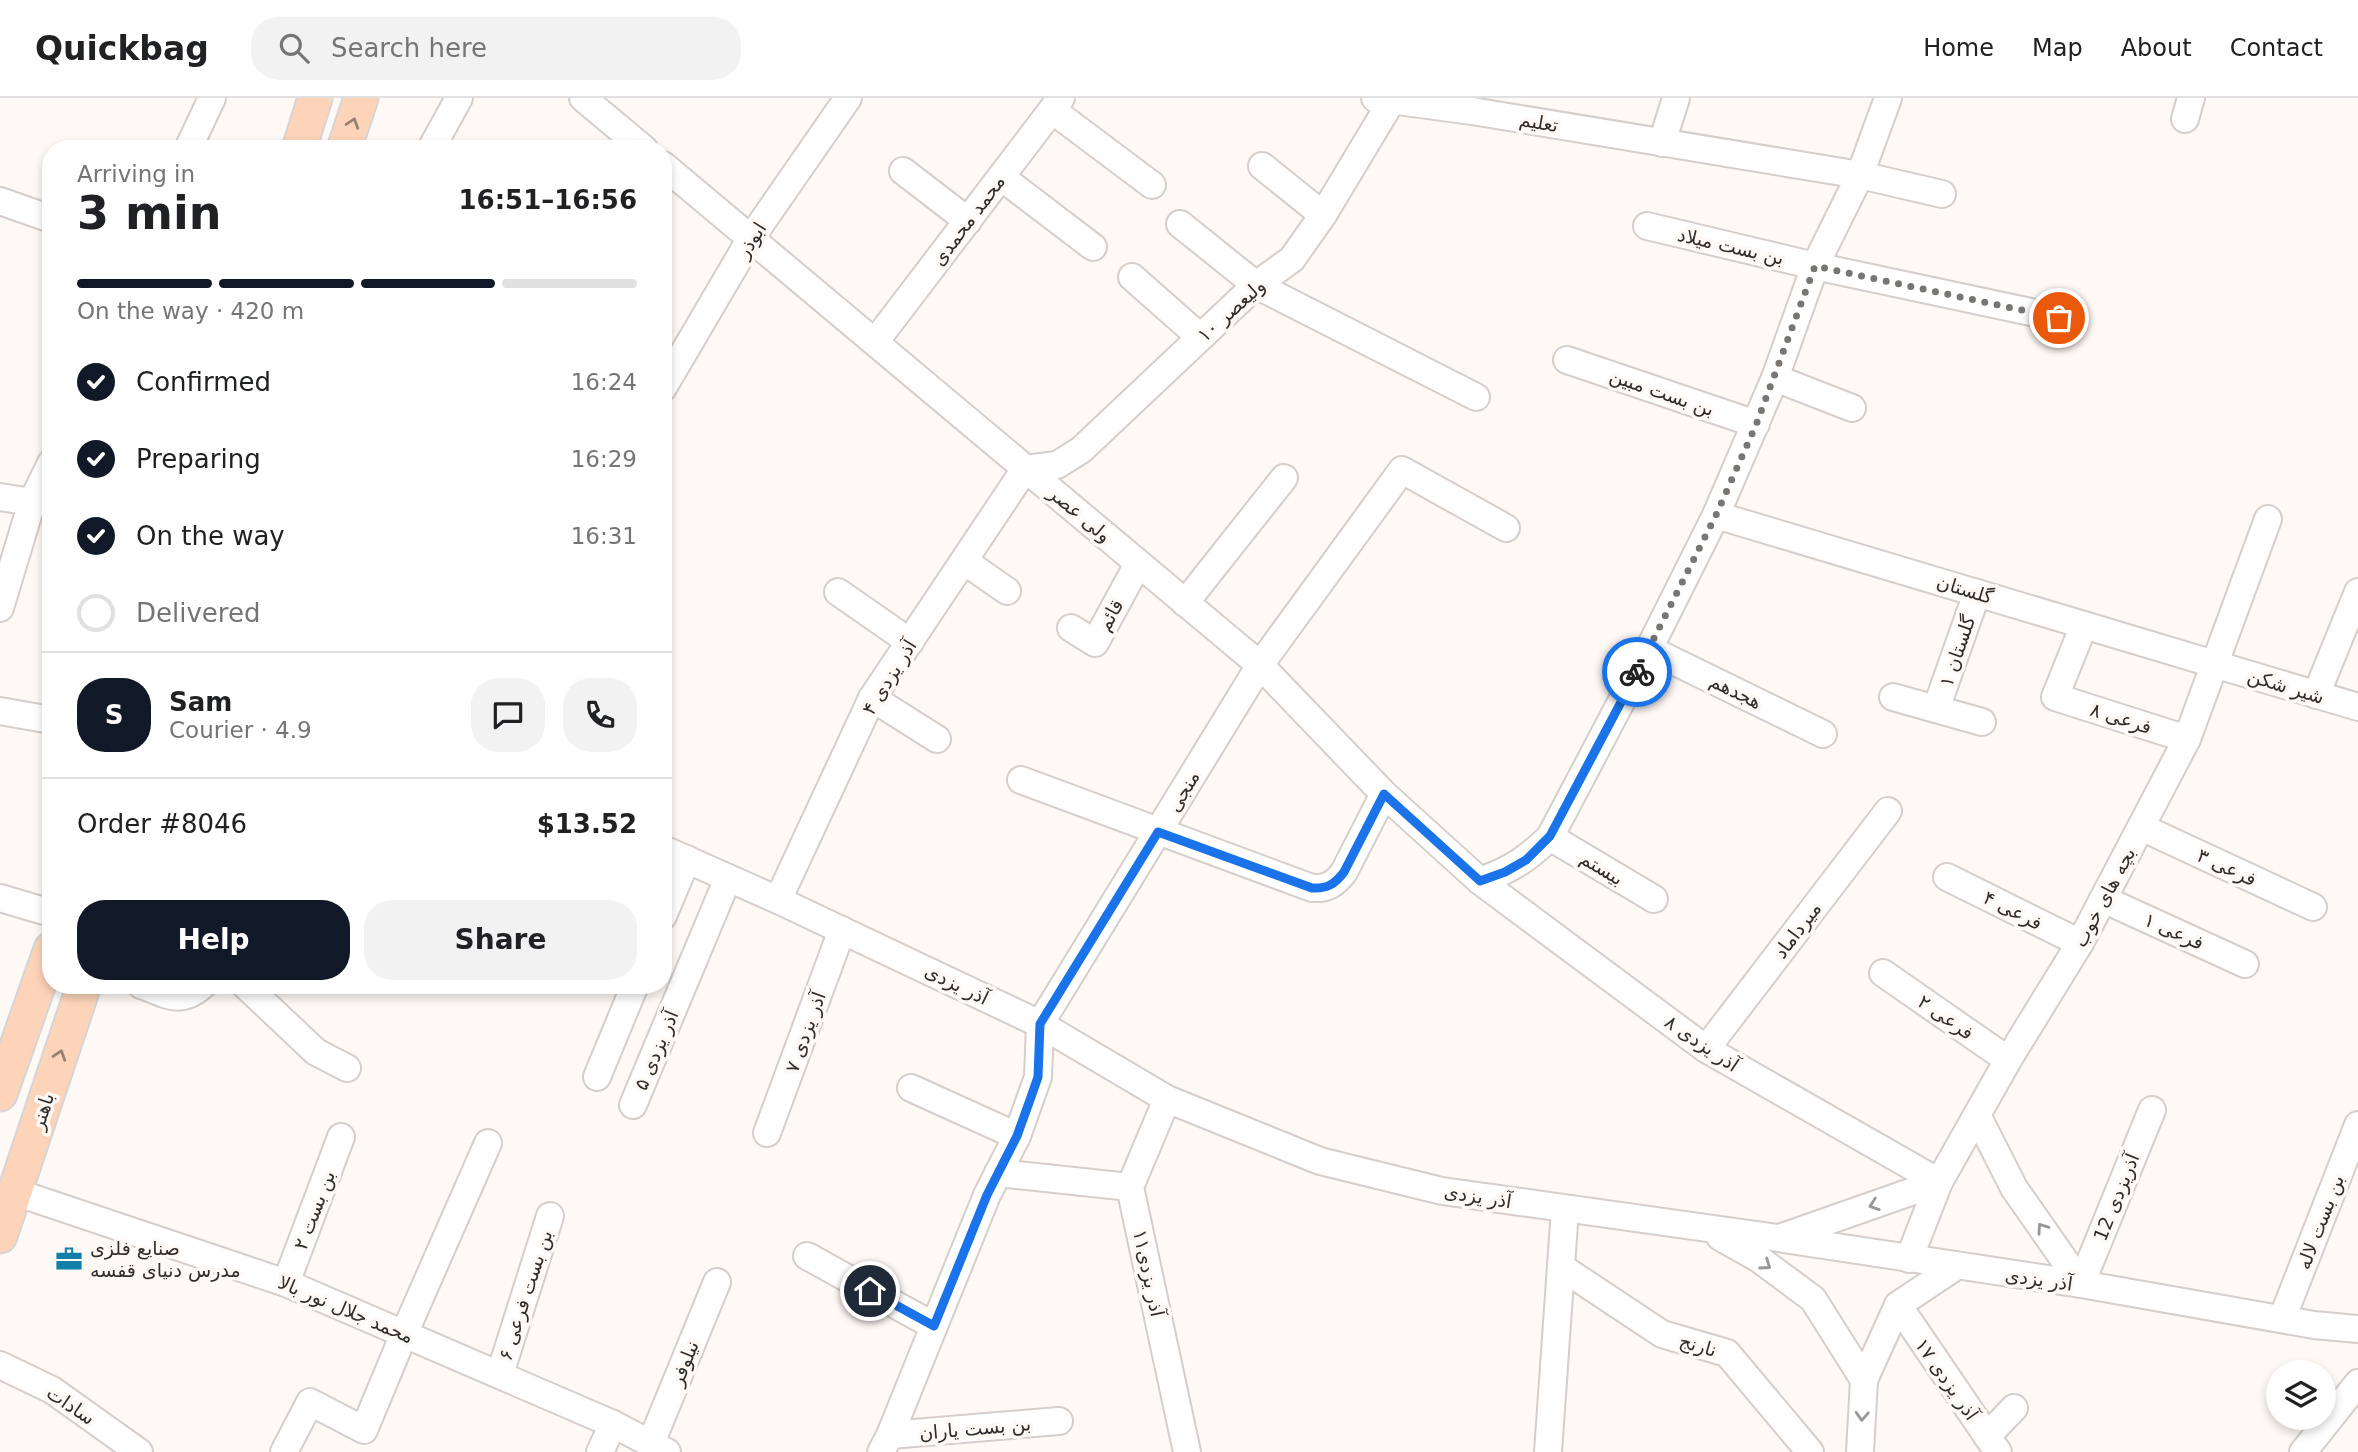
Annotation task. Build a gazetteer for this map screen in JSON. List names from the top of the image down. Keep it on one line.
{"streets":{"main road":["باهنر"],"street":["تعلیم","محمد محمدی","ابوذر","بن بست میلاد","۱۰ ولیعصر","بن بست مبین","ولی عصر","گلستان","قائم","گلستان ۱","۴ آذر یزدی","شیر شکن","هجدهم","فرعی ۸","منجی","فرعی ۳","بیستم","بچه های خوب","فرعی ۴","میرداماد","فرعی ۱","آذر یزدی","فرعی ۲","آذر یزدی ۷","۸ آذر یزدی","آذر یزدی ۵","آذریزدی 12","بن بست ۲","بن بست لاله","آذر یزدی۱۱","بن بست فرعی ۶","محمد جلال نور بالا","نارنج","نیلوفر","آذر یزدی ۱۷","سادات","بن بست یاران"]},"crossings":[["تعلیم","۱۰ ولیعصر"],["محمد محمدی","ولی عصر"],["ابوذر","ولی عصر"],["۱۰ ولیعصر","ولی عصر"],["۱۰ ولیعصر","۴ آذر یزدی"],["ولی عصر","قائم"],["ولی عصر","۴ آذر یزدی"],["ولی عصر","منجی"],["ولی عصر","۸ آذر یزدی"],["گلستان","گلستان ۱"],["گلستان","شیر شکن"],["گلستان","فرعی ۸"],["گلستان","بچه های خوب"],["۴ آذر یزدی","آذر یزدی"],["شیر شکن","بچه های خوب"],["فرعی ۸","بچه های خوب"],["منجی","آذر یزدی"],["فرعی ۳","بچه های خوب"],["بچه های خوب","فرعی ۴"],["بچه های خوب","فرعی ۱"],["بچه های خوب","آذر یزدی"],["بچه های خوب","فرعی ۲"],["بچه های خوب","۸ آذر یزدی"],["میرداماد","۸ آذر یزدی"],["آذر یزدی","آذر یزدی ۷"],["آذر یزدی","آذر یزدی ۵"],["آذر یزدی","آذریزدی 12"],["آذر یزدی","بن بست لاله"],["باهنر","محمد جلال نور بالا"],["بن بست ۲","محمد جلال نور بالا"],["بن بست فرعی ۶","محمد جلال نور بالا"],["محمد جلال نور بالا","نیلوفر"]],"places":{"office":["صنایع فلزی مدرس دنیای قفسه"]},"page":{"header":"Quickbag","search":"Search here","nav":["Home","Map","About","Contact"],"heading":["3 min","Arriving in","16:51–16:56"],"panel":["Sam","Courier · 4.9","Order #8046","$13.52"],"bar":"On the way · 420 m","list":[["Confirmed","16:24"],["Preparing","16:29"],["On the way","16:31"],"Delivered"],"round":"S","buttons":["Help","Share"]}}
